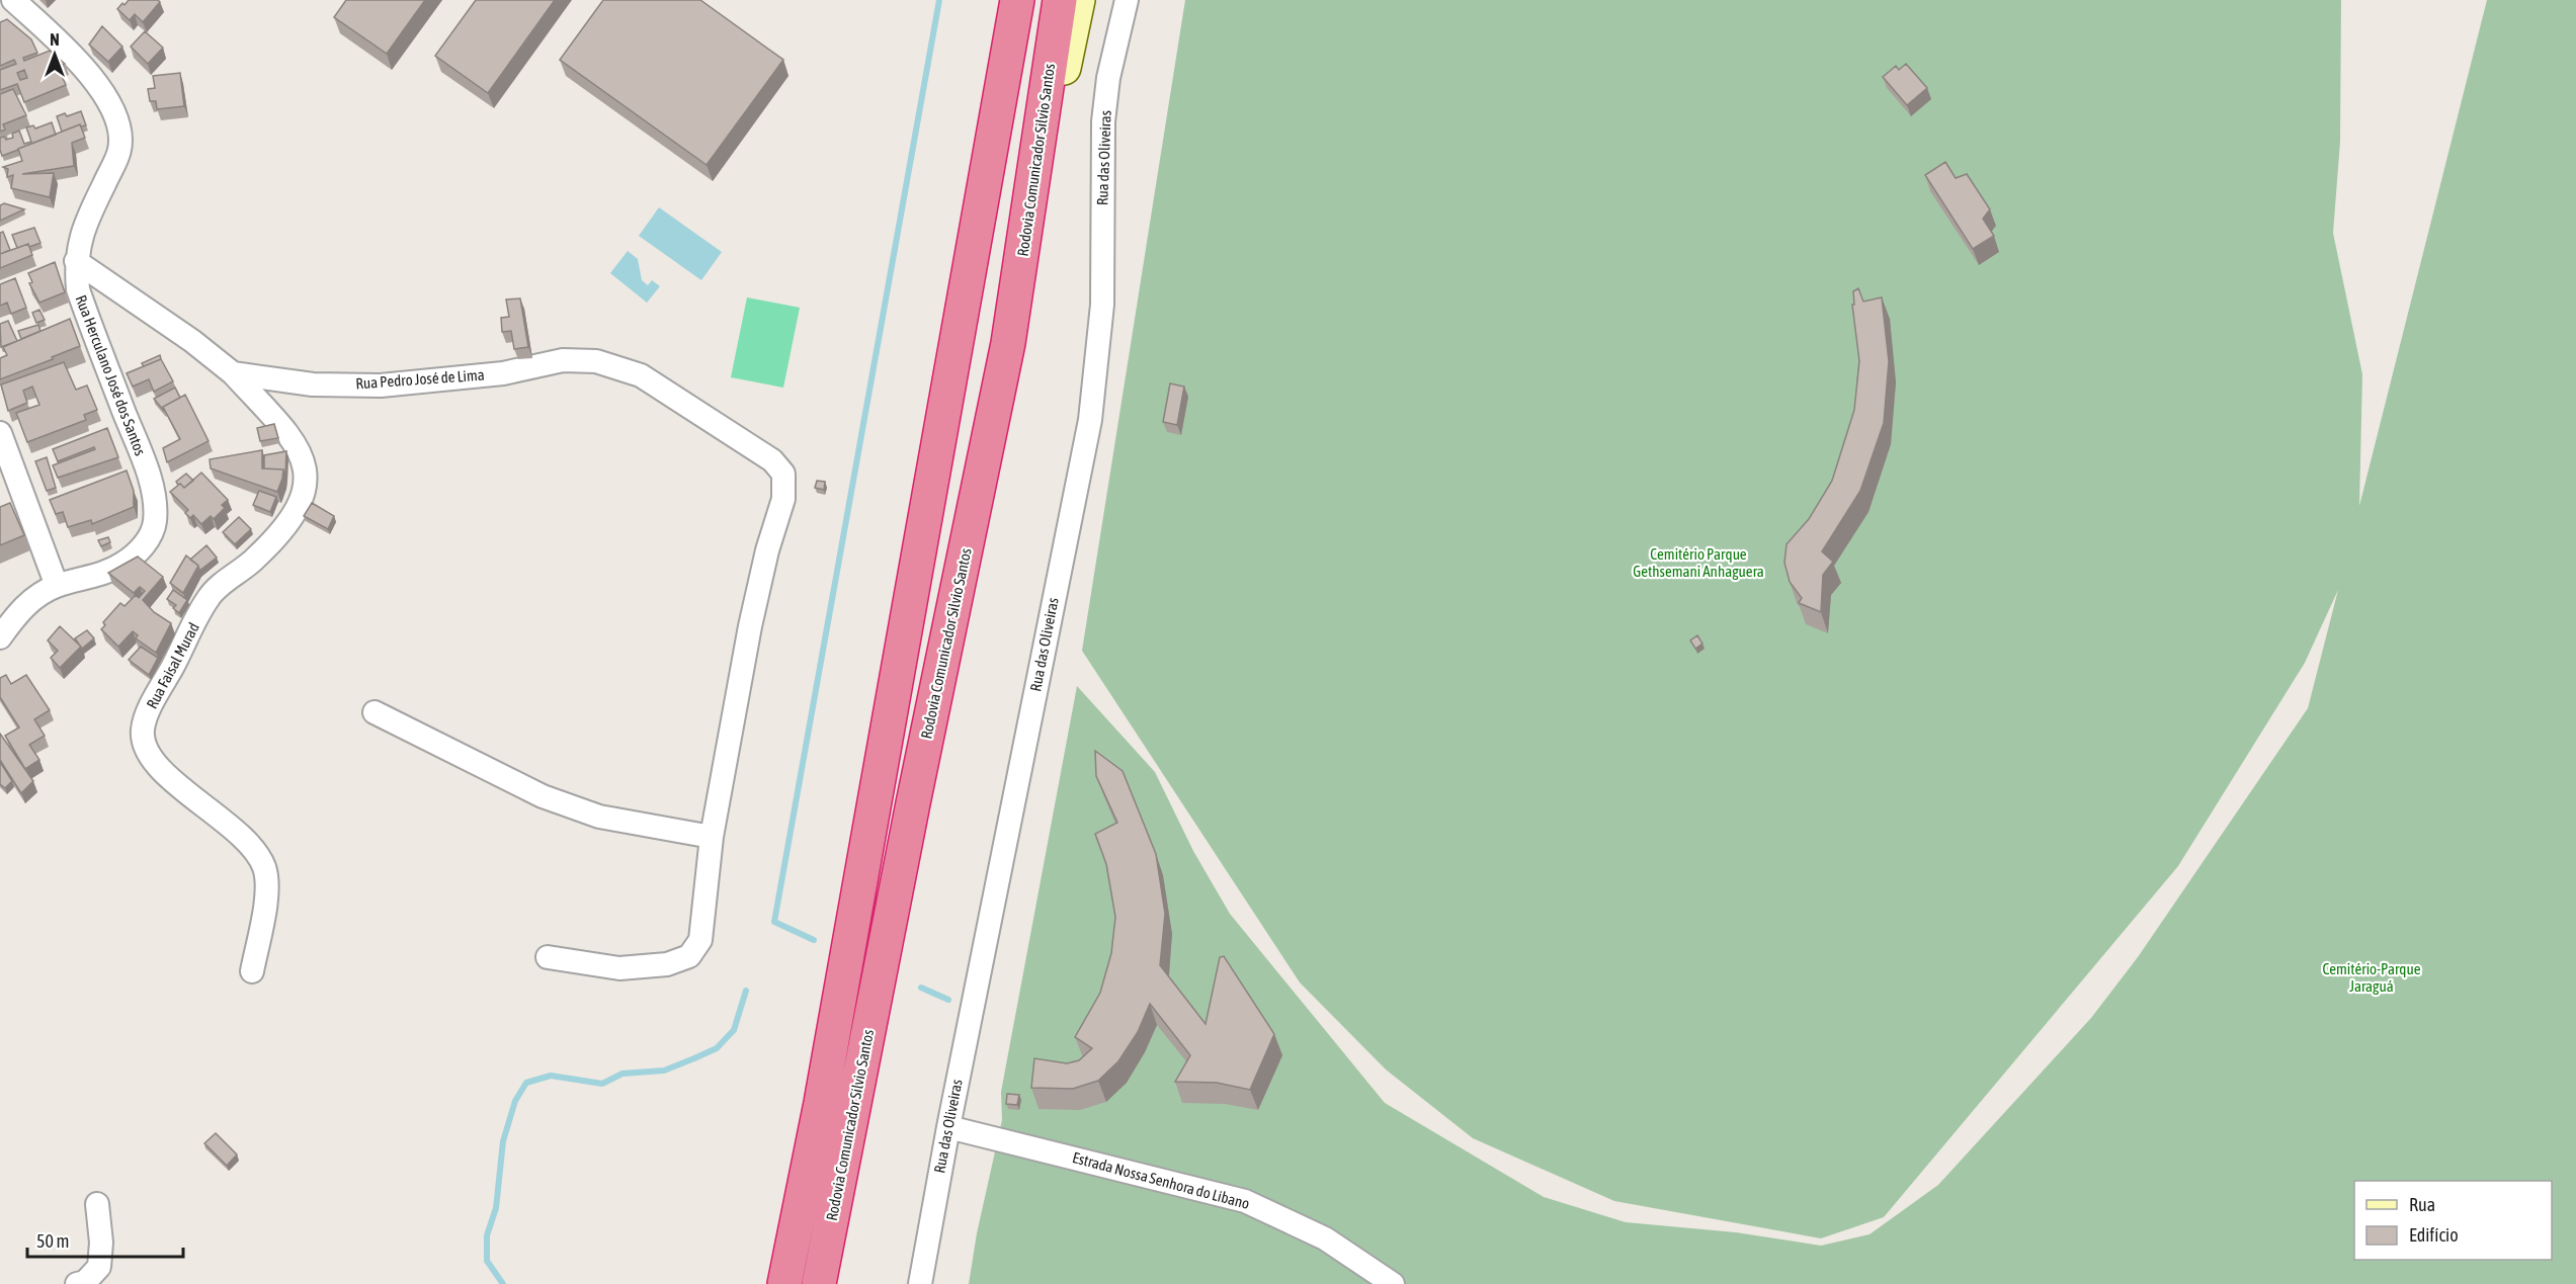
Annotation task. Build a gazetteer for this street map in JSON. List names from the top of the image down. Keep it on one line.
{"streets":{"highway":["Rodovia Comunicador Silvio Santos"],"street":["Rua das Oliveiras","Rua Herculano José dos Santos","Rua Pedro José de Lima","Rua Faisal Murad","Estrada Nossa Senhora do Libano"]},"crossings":[["Rua das Oliveiras","Estrada Nossa Senhora do Libano"],["Rua Pedro José de Lima","Rua Faisal Murad"]],"parks":["Cemitério Parque Gethsemani Anhaguera","Cemitério-Parque Jaraguá"],"legend":["Rua","Edifício"],"scale_bar":"50 m","north":"top"}
